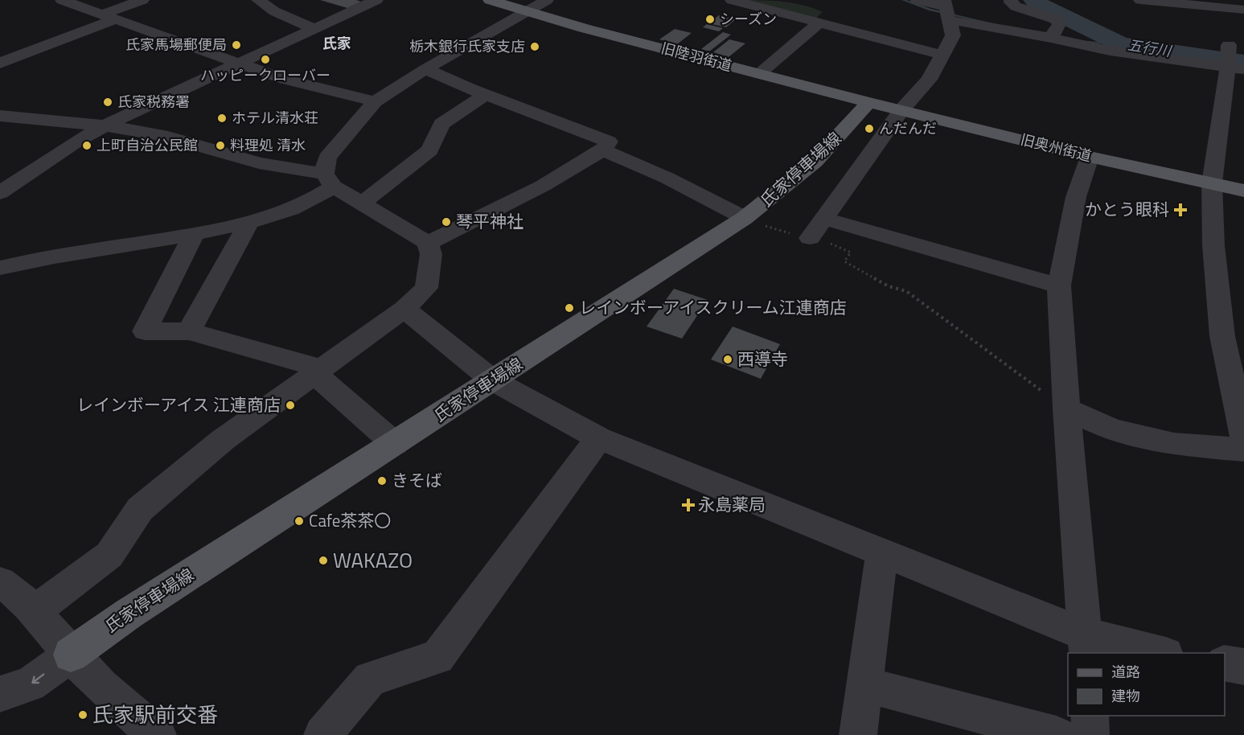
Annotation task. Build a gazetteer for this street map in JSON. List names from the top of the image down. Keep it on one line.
{"streets":{"main road":["旧陸羽街道","旧奥州街道","氏家停車場線"]},"crossings":[["旧陸羽街道","旧奥州街道"],["旧陸羽街道","氏家停車場線"],["旧奥州街道","氏家停車場線"]],"districts":["氏家"],"water":["五行川"],"places":{"other":["シーズン","氏家馬場郵便局","栃木銀行氏家支店","ハッピークローバー","氏家税務署","ホテル清水荘","んだんだ","上町自治公民館","料理処 清水","琴平神社","レインボーアイスクリーム江連商店","西導寺","レインボーアイス 江連商店","きそば","Cafe茶茶〇","WAKAZO","氏家駅前交番"],"health":["かとう眼科","永島薬局"]},"legend":["道路","建物"]}
